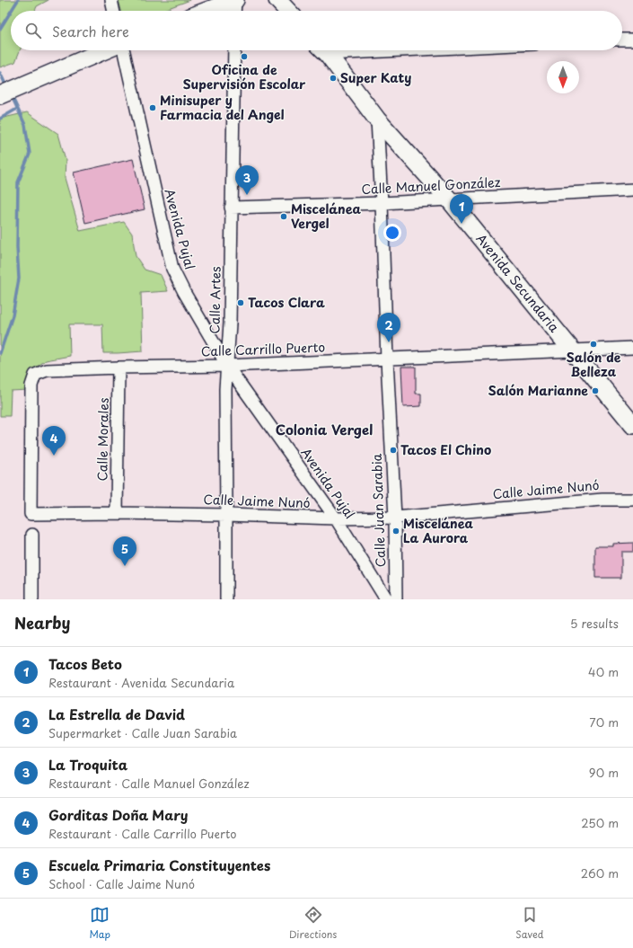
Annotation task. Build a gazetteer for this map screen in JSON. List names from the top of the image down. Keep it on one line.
{"streets":{"street":["Calle Manuel González","Avenida Pujal","Avenida Secundaria","Calle Artes","Calle Carrillo Puerto","Calle Morales","Calle Jaime Nunó","Calle Juan Sarabia"]},"crossings":[["Calle Manuel González","Avenida Secundaria"],["Calle Manuel González","Calle Artes"],["Calle Manuel González","Calle Juan Sarabia"],["Avenida Pujal","Calle Artes"],["Avenida Pujal","Calle Carrillo Puerto"],["Avenida Pujal","Calle Jaime Nunó"],["Avenida Secundaria","Calle Carrillo Puerto"],["Avenida Secundaria","Calle Juan Sarabia"],["Calle Artes","Calle Carrillo Puerto"],["Calle Artes","Calle Jaime Nunó"],["Calle Carrillo Puerto","Calle Morales"],["Calle Carrillo Puerto","Calle Jaime Nunó"],["Calle Carrillo Puerto","Calle Juan Sarabia"],["Calle Morales","Calle Jaime Nunó"],["Calle Jaime Nunó","Calle Juan Sarabia"]],"districts":["Colonia Vergel"],"places":["Oficina de Supervisión Escolar","Super Katy","Minisuper y Farmacia del Angel","Miscelánea Vergel","Tacos Clara","Salón de Belleza","Salón Marianne","Tacos El Chino","Miscelánea La Aurora"],"north":"bottom","page":{"search":"Search here","pins":["3","1","2","4","5"],"heading":["Nearby","5 results"],"list":[{"mark":"1","name":"Tacos Beto","note":"Restaurant · Avenida Secundaria","value":"40 m"},{"mark":"2","name":"La Estrella de David","note":"Supermarket · Calle Juan Sarabia","value":"70 m"},{"mark":"3","name":"La Troquita","note":"Restaurant · Calle Manuel González","value":"90 m"},{"mark":"4","name":"Gorditas Doña Mary","note":"Restaurant · Calle Carrillo Puerto","value":"250 m"},{"mark":"5","name":"Escuela Primaria Constituyentes","note":"School · Calle Jaime Nunó","value":"260 m"}],"nav":["Map","Directions","Saved"]}}
